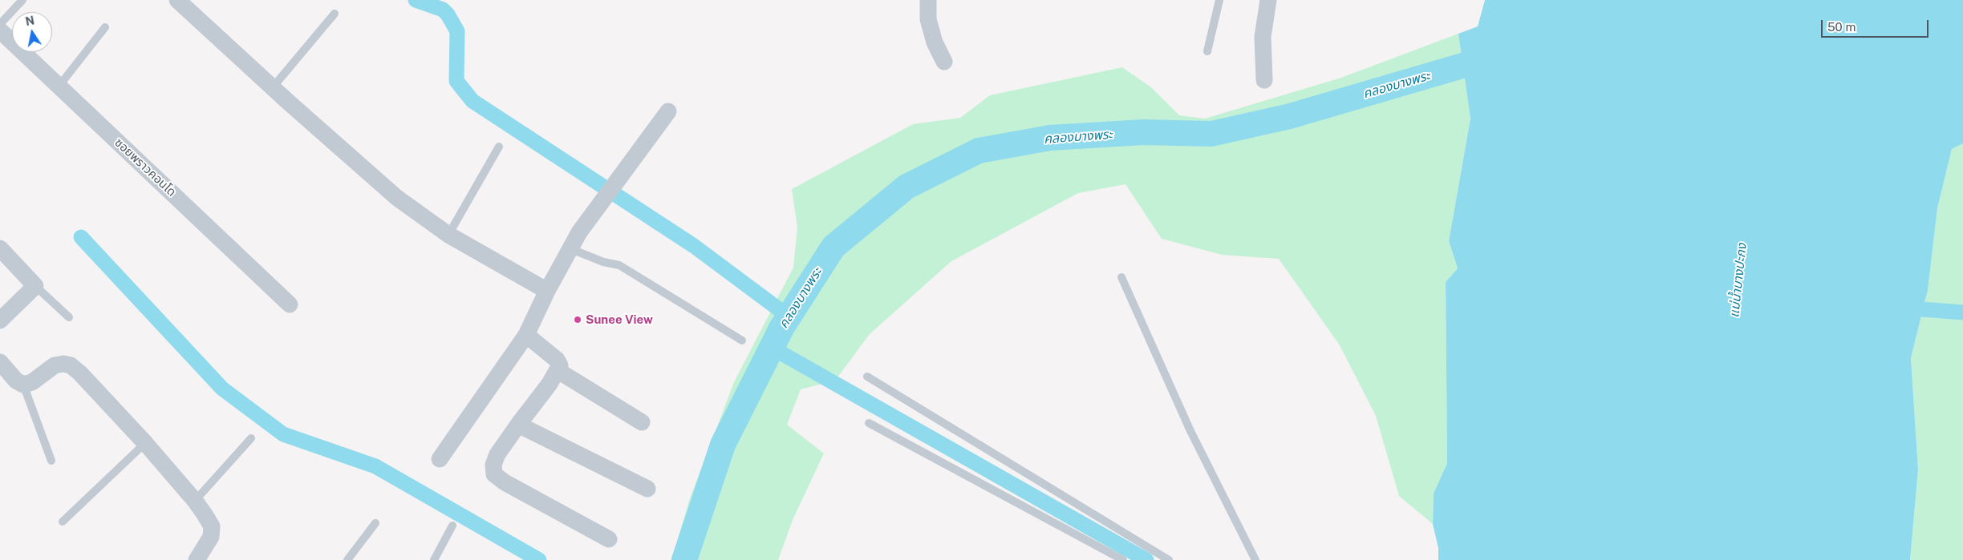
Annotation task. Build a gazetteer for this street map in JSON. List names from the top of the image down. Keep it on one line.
{"streets":{"street":["ซอยพราวคอนโด"]},"water":["คลองบางพระ","แม่น้ำบางปะกง"],"places":["Sunee View"],"scale_bar":"50 m","north":"top"}
